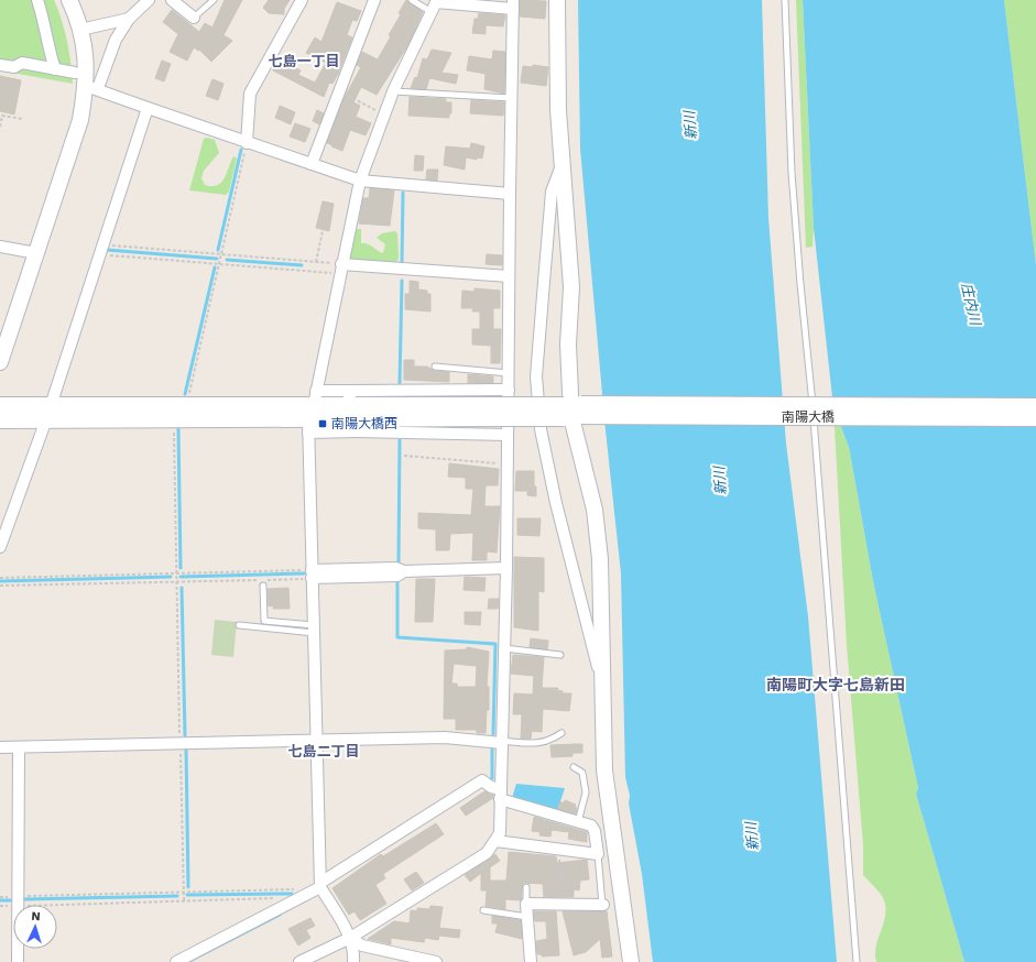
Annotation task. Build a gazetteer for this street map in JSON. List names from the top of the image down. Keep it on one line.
{"streets":{"street":["南陽大橋"]},"districts":["七島一丁目","南陽町大字七島新田","七島二丁目"],"water":["新川","庄内川"],"places":{"transit":["南陽大橋西"]},"north":"top"}
